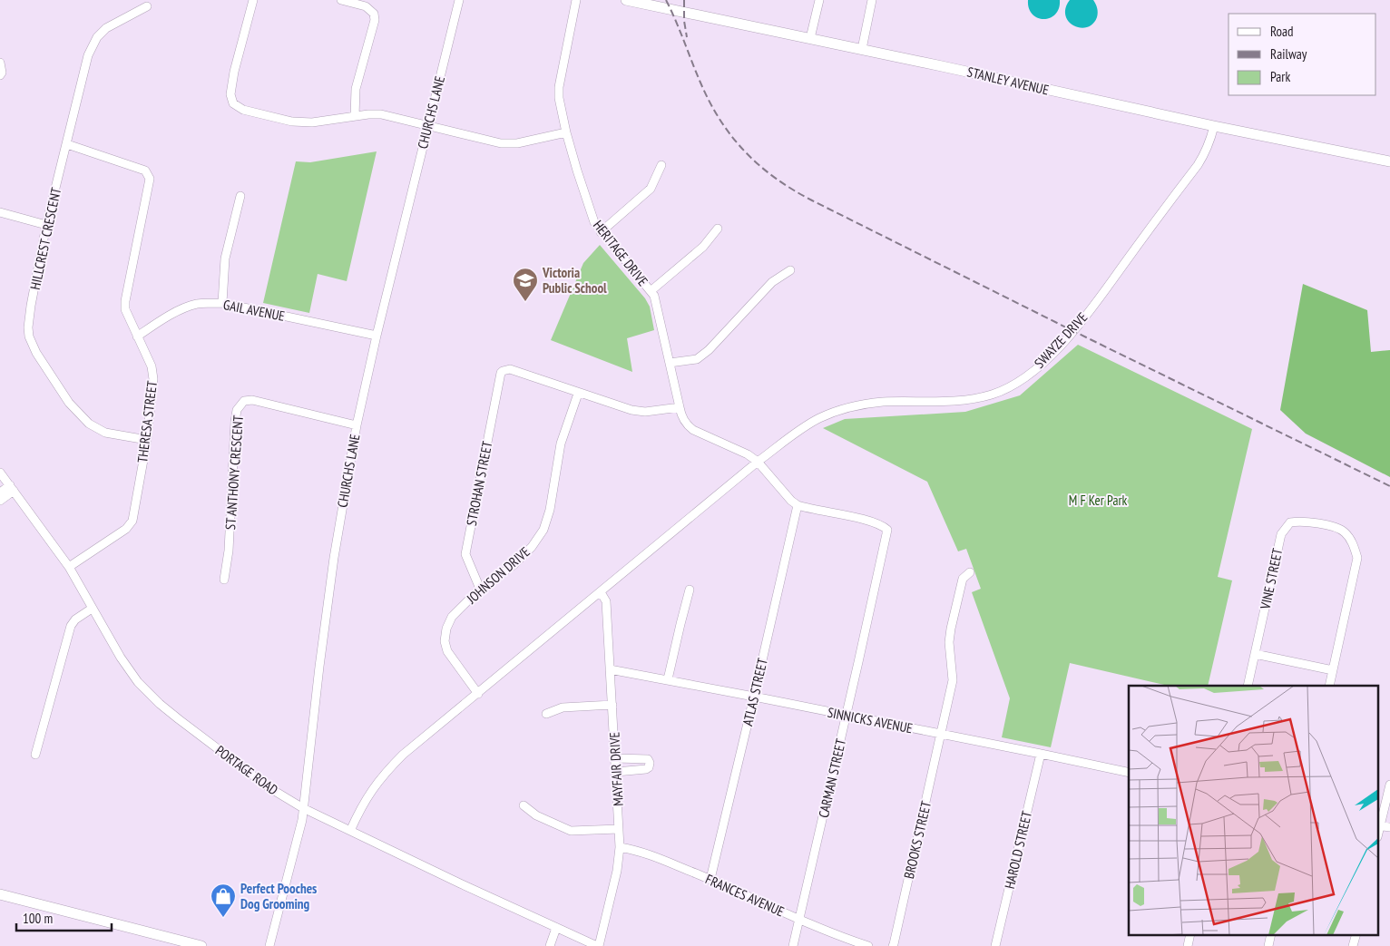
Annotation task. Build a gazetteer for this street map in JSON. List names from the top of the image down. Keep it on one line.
{"streets":{"main road":["STANLEY AVENUE"],"street":["CHURCHS LANE","HILLCREST CRESCENT","HERITAGE DRIVE","GAIL AVENUE","SWAYZE DRIVE","THERESA STREET","ST ANTHONY CRESCENT","STROHAN STREET","JOHNSON DRIVE","VINE STREET","ATLAS STREET","SINNICKS AVENUE","MAYFAIR DRIVE","PORTAGE ROAD","CARMAN STREET","BROOKS STREET","HAROLD STREET","FRANCES AVENUE"]},"crossings":[["STANLEY AVENUE","SWAYZE DRIVE"],["CHURCHS LANE","GAIL AVENUE"],["CHURCHS LANE","ST ANTHONY CRESCENT"],["CHURCHS LANE","PORTAGE ROAD"],["HILLCREST CRESCENT","THERESA STREET"],["HERITAGE DRIVE","SWAYZE DRIVE"],["GAIL AVENUE","THERESA STREET"],["SWAYZE DRIVE","JOHNSON DRIVE"],["SWAYZE DRIVE","MAYFAIR DRIVE"],["SWAYZE DRIVE","PORTAGE ROAD"],["THERESA STREET","PORTAGE ROAD"],["STROHAN STREET","JOHNSON DRIVE"],["ATLAS STREET","SINNICKS AVENUE"],["ATLAS STREET","CARMAN STREET"],["ATLAS STREET","FRANCES AVENUE"],["SINNICKS AVENUE","MAYFAIR DRIVE"],["SINNICKS AVENUE","CARMAN STREET"],["SINNICKS AVENUE","BROOKS STREET"],["SINNICKS AVENUE","HAROLD STREET"],["MAYFAIR DRIVE","PORTAGE ROAD"],["MAYFAIR DRIVE","FRANCES AVENUE"],["CARMAN STREET","FRANCES AVENUE"]],"parks":["M F Ker Park"],"places":{"school or university":["Victoria Public School"],"shop":["Perfect Pooches Dog Grooming"]},"legend":["Road","Railway","Park"],"scale_bar":"100 m"}
